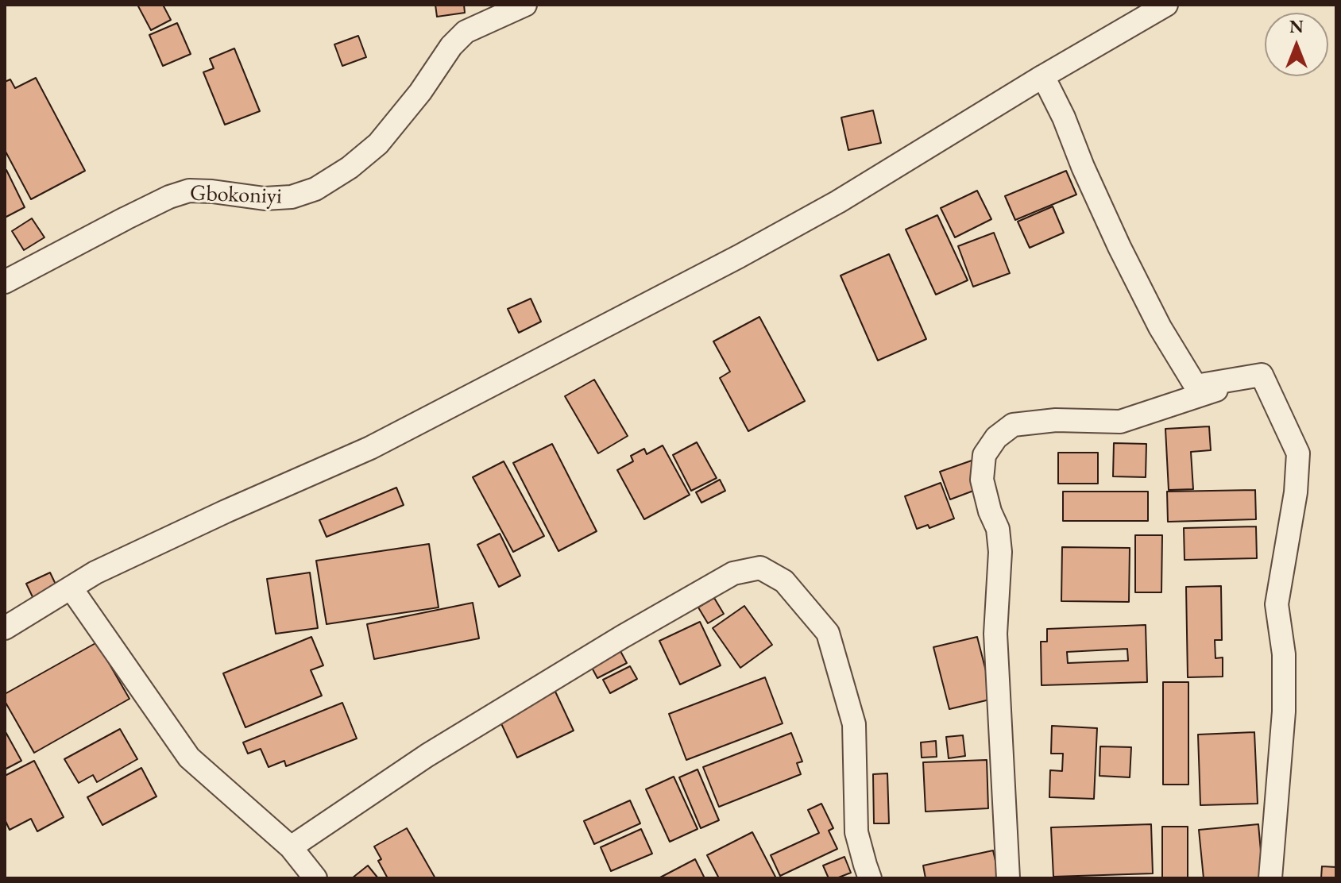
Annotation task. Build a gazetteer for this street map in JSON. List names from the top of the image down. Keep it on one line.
{"streets":{"street":["Gbokoniyi"]},"north":"top"}
